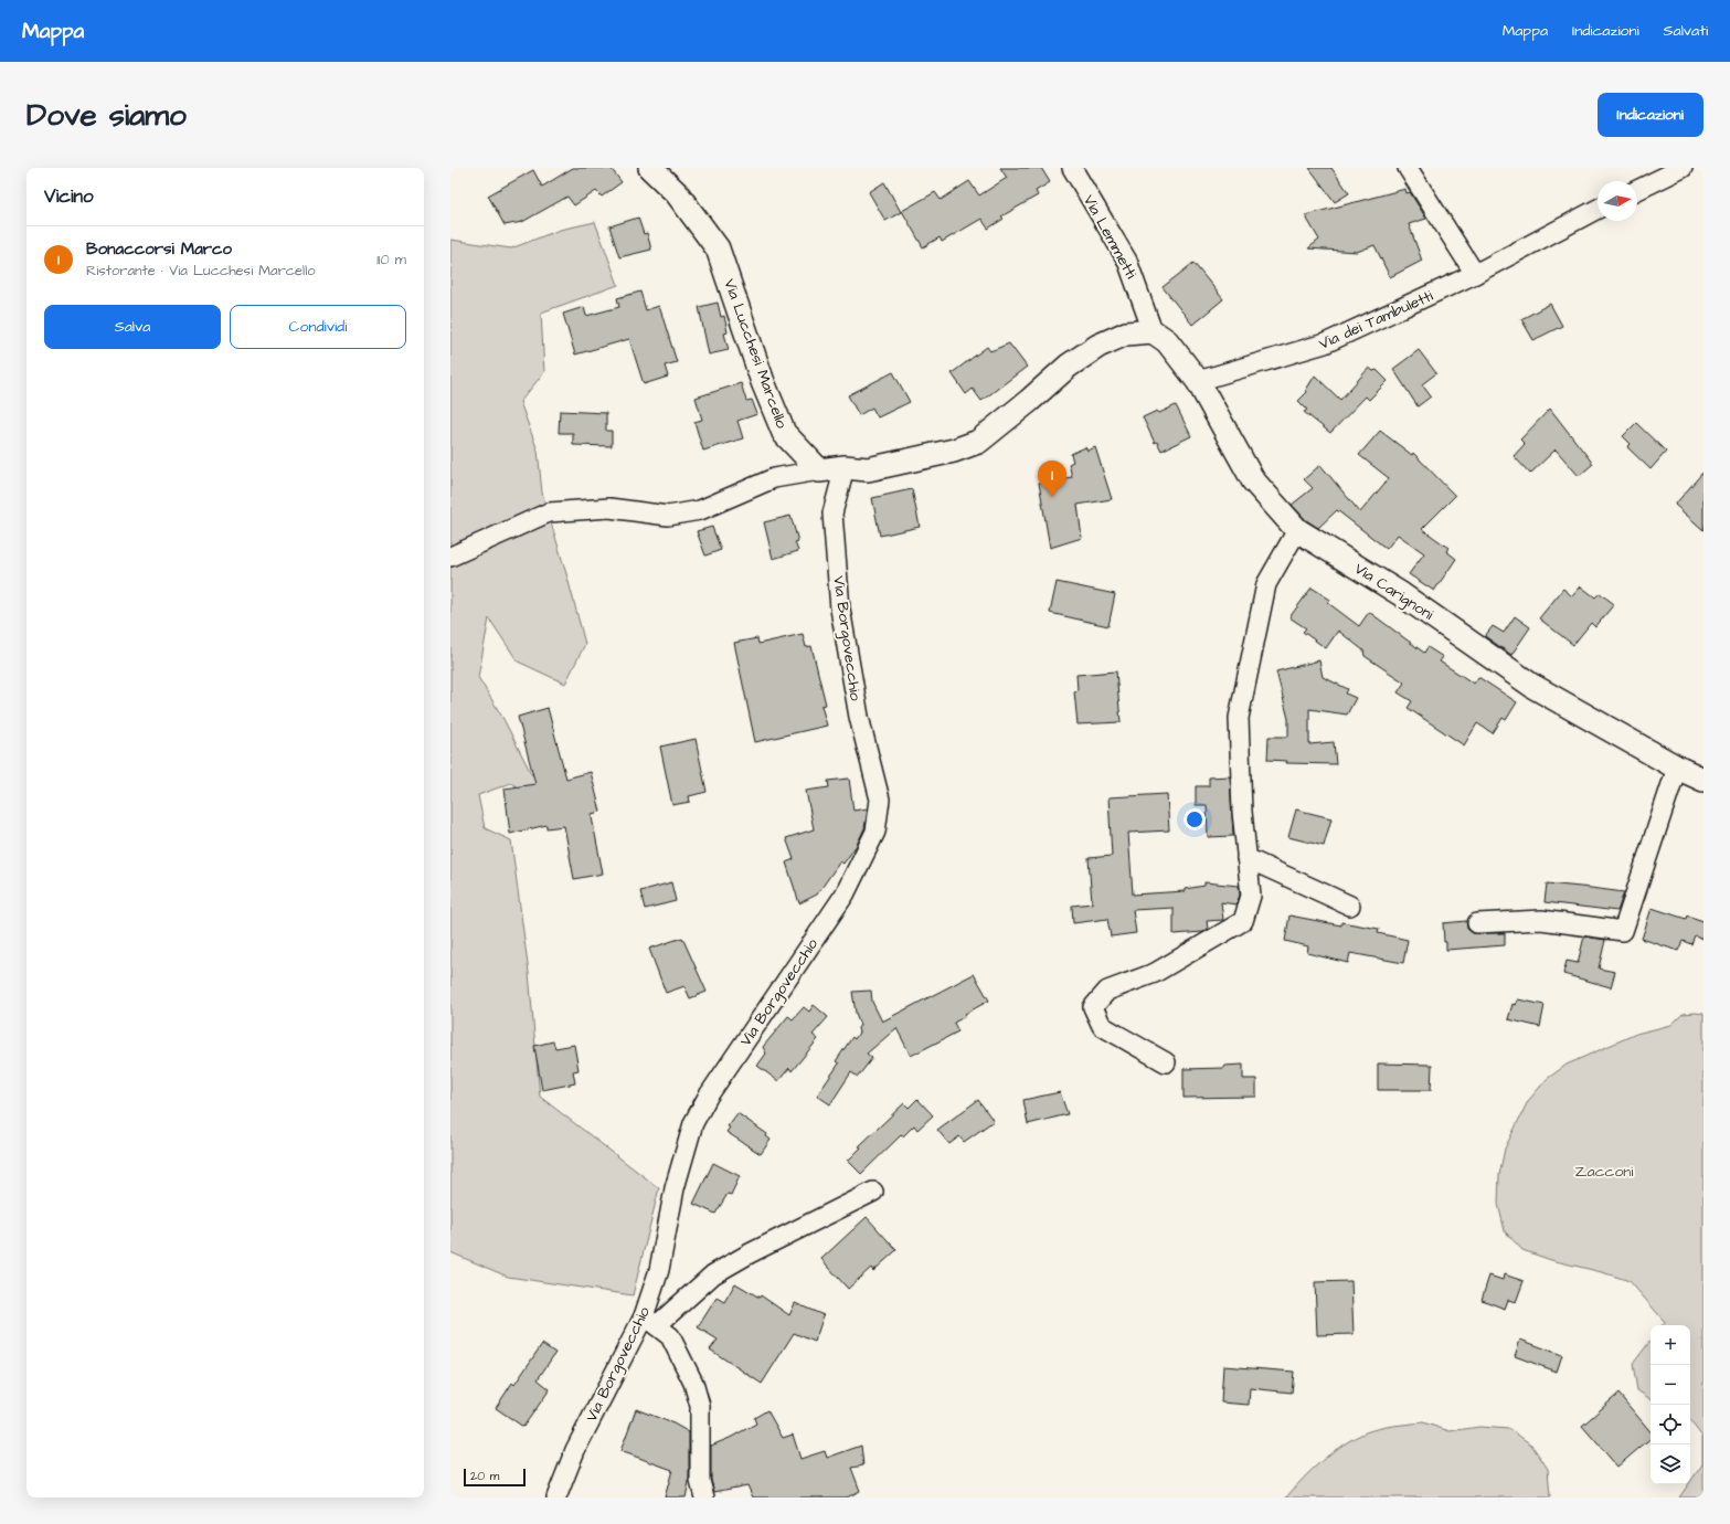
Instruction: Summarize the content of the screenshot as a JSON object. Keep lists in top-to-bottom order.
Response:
{
  "streets": {
    "street": [
      "Via Lemmetti",
      "Via dei Tambuletti",
      "Via Lucchesi Marcello",
      "Via Carignoni",
      "Via Borgovecchio"
    ]
  },
  "crossings": [
    ["Via Lemmetti", "Via Carignoni"],
    ["Via dei Tambuletti", "Via Carignoni"]
  ],
  "parks": ["Zacconi"],
  "scale_bar": "20 m",
  "north": "right",
  "page": {
    "header": "Mappa",
    "nav": ["Mappa", "Indicazioni", "Salvati"],
    "buttons": [
      "Indicazioni",
      ["Salva", "Condividi"]
    ],
    "title": "Dove siamo",
    "heading": "Vicino",
    "list": [
      {
        "mark": "1",
        "name": "Bonaccorsi Marco",
        "note": "Ristorante · Via Lucchesi Marcello",
        "value": "110 m"
      }
    ],
    "pins": "1",
    "map_buttons": ["+", "−"],
    "scale": "20 m"
  }
}
